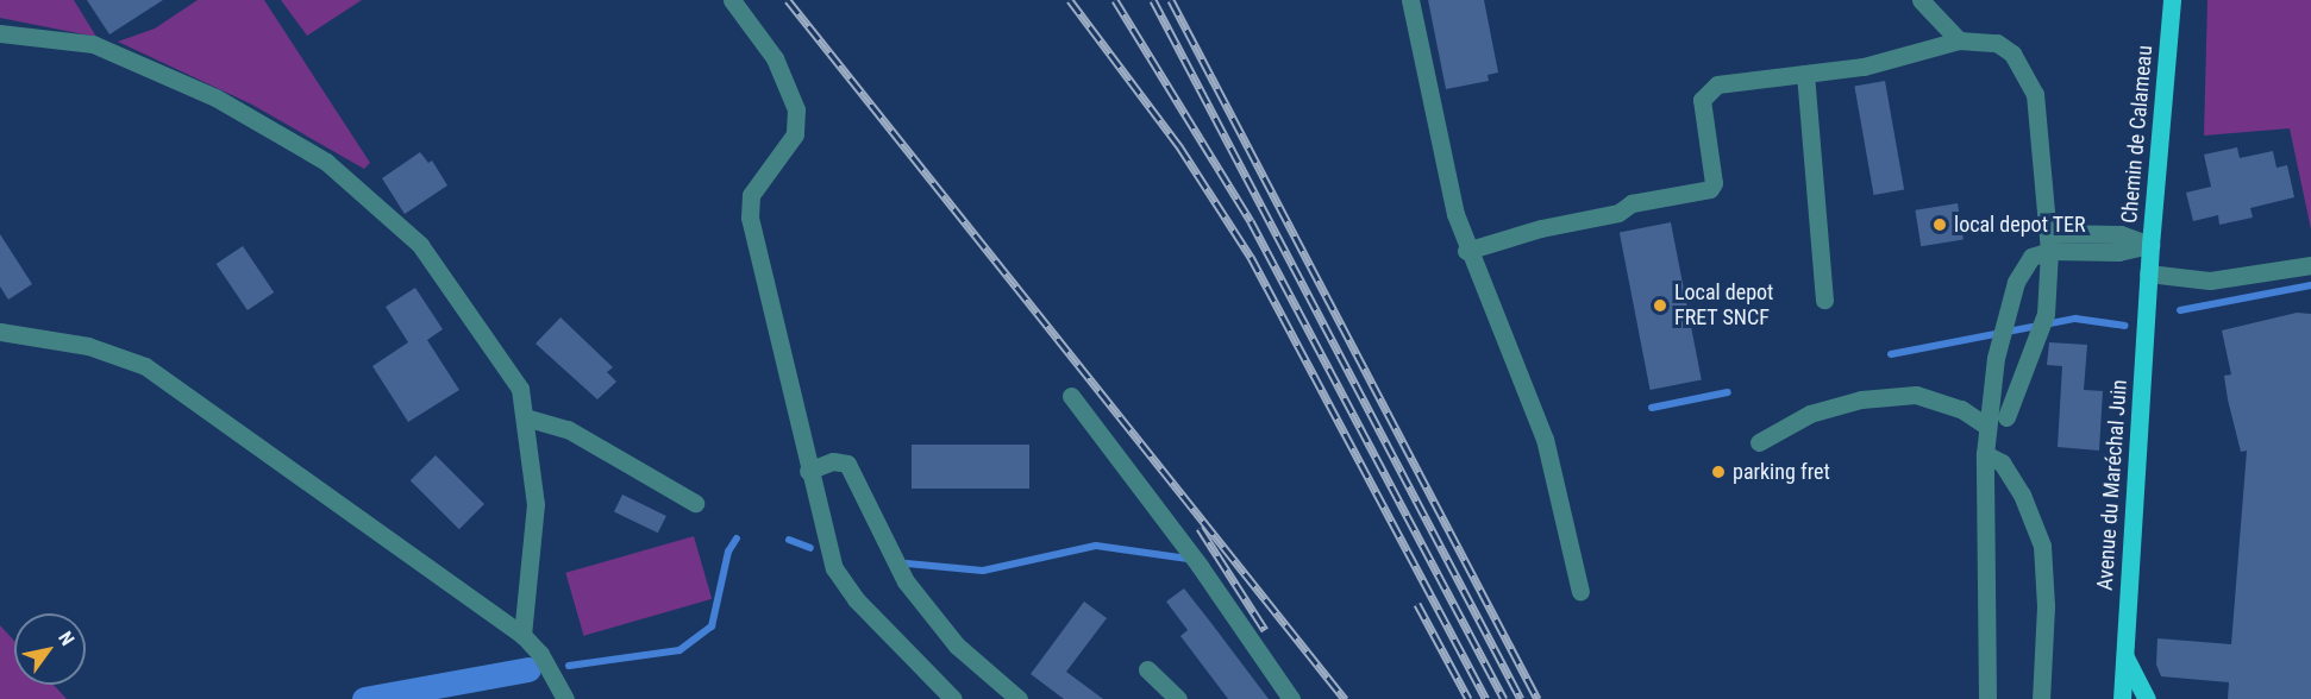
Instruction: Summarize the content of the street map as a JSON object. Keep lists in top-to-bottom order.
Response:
{
  "streets": {
    "main road": ["Chemin de Calameau", "Avenue du Maréchal Juin"]
  },
  "crossings": [
    ["Chemin de Calameau", "Avenue du Maréchal Juin"]
  ],
  "places": ["local depot TER", "Local depot FRET SNCF", "parking fret"],
  "north": "top right"
}
